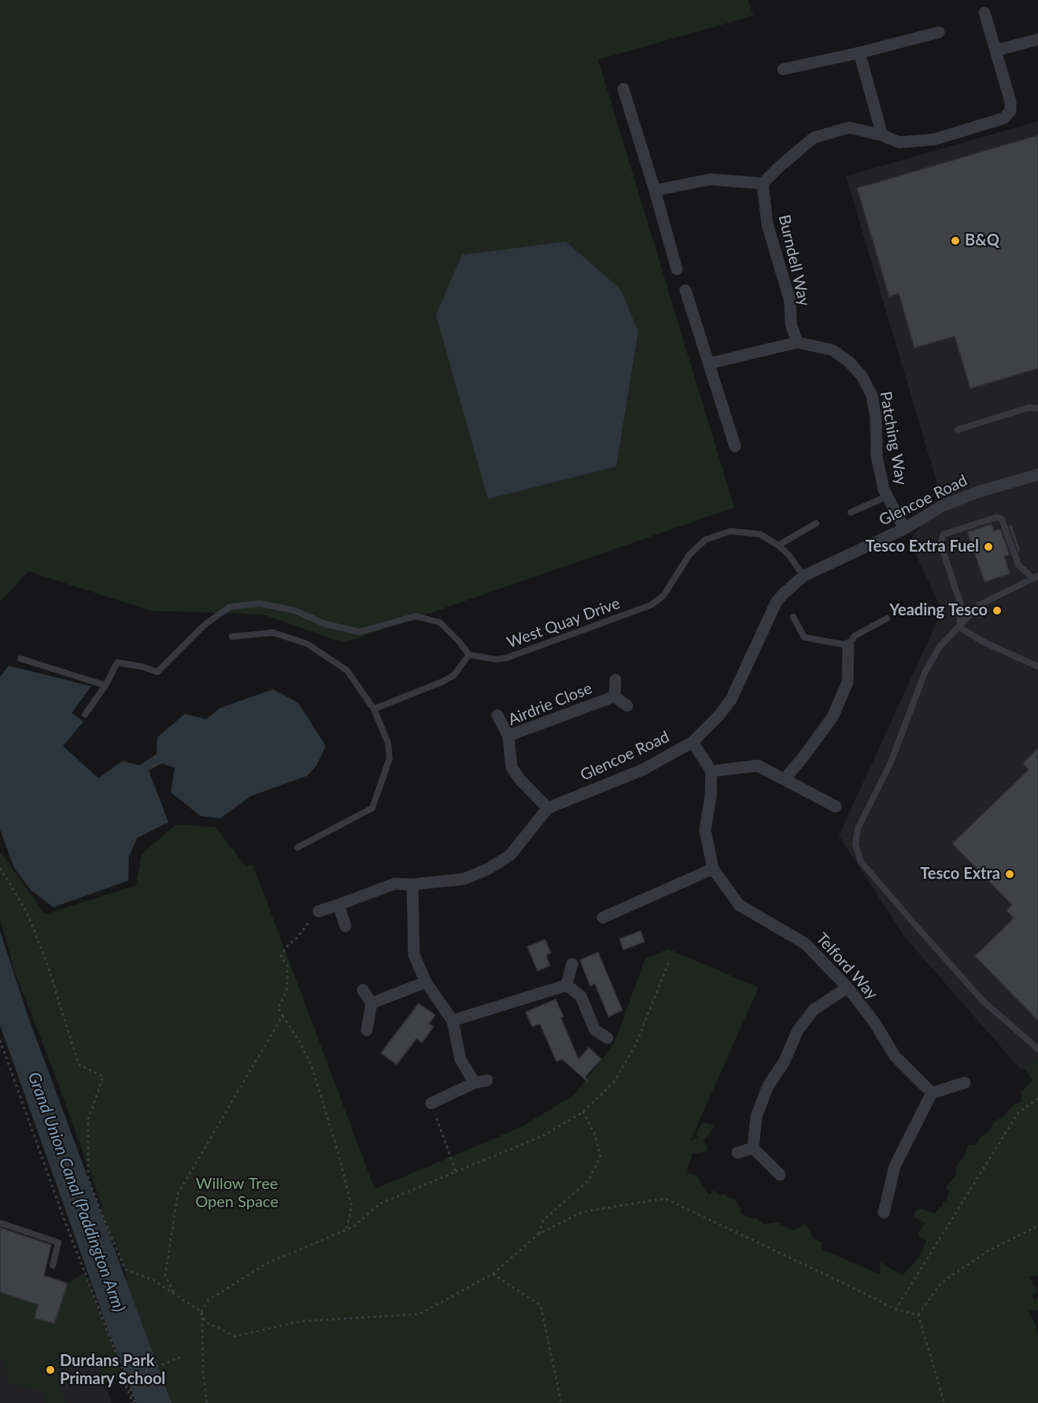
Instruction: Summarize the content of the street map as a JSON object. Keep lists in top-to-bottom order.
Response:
{
  "streets": {
    "street": [
      "Burndell Way",
      "Patching Way",
      "Glencoe Road",
      "Airdrie Close",
      "Telford Way"
    ],
    "lane": ["West Quay Drive"]
  },
  "crossings": [
    ["Burndell Way", "Patching Way"],
    ["Patching Way", "Glencoe Road"],
    ["Glencoe Road", "West Quay Drive"],
    ["Glencoe Road", "Airdrie Close"]
  ],
  "water": ["Grand Union Canal (Paddington Arm)"],
  "parks": ["Willow Tree Open Space"],
  "places": [
    "B&Q",
    "Tesco Extra Fuel",
    "Yeading Tesco",
    "Tesco Extra",
    "Durdans Park Primary School"
  ]
}
